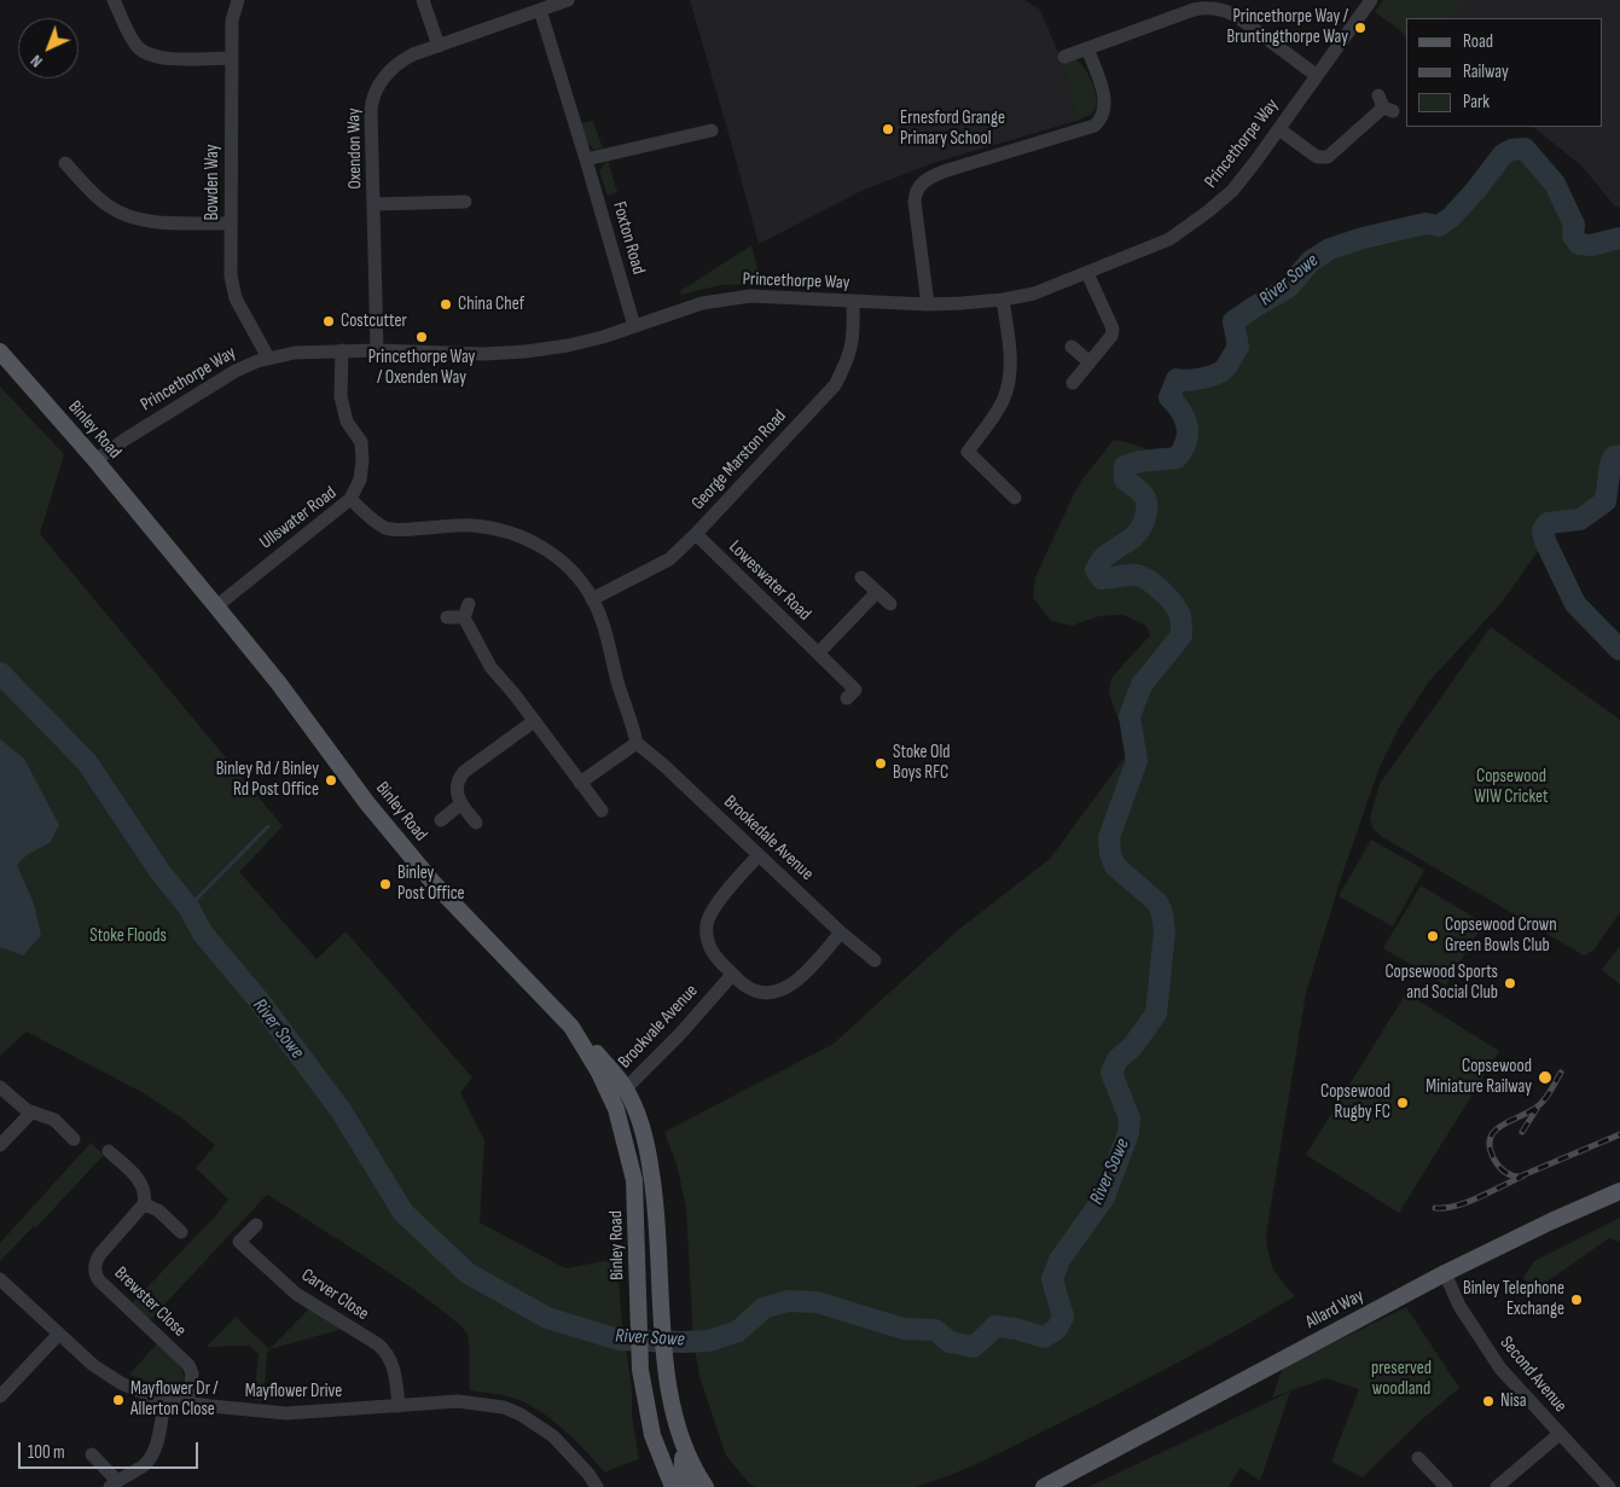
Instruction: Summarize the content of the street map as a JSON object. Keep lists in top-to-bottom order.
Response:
{
  "streets": {
    "main road": ["Binley Road", "Allard Way"],
    "street": [
      "Princethorpe Way",
      "Oxendon Way",
      "Bowden Way",
      "Foxton Road",
      "George Marston Road",
      "Ullswater Road",
      "Loweswater Road",
      "Brookedale Avenue",
      "Brookvale Avenue",
      "Carver Close",
      "Brewster Close",
      "Second Avenue",
      "Mayflower Drive"
    ]
  },
  "crossings": [
    ["Princethorpe Way", "Oxendon Way"],
    ["Princethorpe Way", "Bowden Way"],
    ["Princethorpe Way", "Foxton Road"],
    ["Princethorpe Way", "Binley Road"],
    ["Princethorpe Way", "George Marston Road"],
    ["Oxendon Way", "Foxton Road"],
    ["Binley Road", "Ullswater Road"],
    ["Binley Road", "Brookvale Avenue"],
    ["George Marston Road", "Ullswater Road"],
    ["George Marston Road", "Loweswater Road"],
    ["Ullswater Road", "Brookedale Avenue"],
    ["Brookedale Avenue", "Brookvale Avenue"],
    ["Carver Close", "Mayflower Drive"],
    ["Brewster Close", "Mayflower Drive"],
    ["Allard Way", "Second Avenue"]
  ],
  "water": ["River Sowe"],
  "parks": ["Copsewood WIW Cricket", "Stoke Floods", "preserved woodland"],
  "places": [
    "Princethorpe Way / Bruntingthorpe Way",
    "Ernesford Grange Primary School",
    "China Chef",
    "Costcutter",
    "Princethorpe Way / Oxenden Way",
    "Stoke Old Boys RFC",
    "Binley Rd / Binley Rd Post Office",
    "Binley Post Office",
    "Copsewood Crown Green Bowls Club",
    "Copsewood Sports and Social Club",
    "Copsewood Miniature Railway",
    "Copsewood Rugby FC",
    "Binley Telephone Exchange",
    "Mayflower Dr / Allerton Close",
    "Nisa"
  ],
  "legend": ["Road", "Railway", "Park"],
  "scale_bar": "100 m",
  "north": "bottom left"
}
